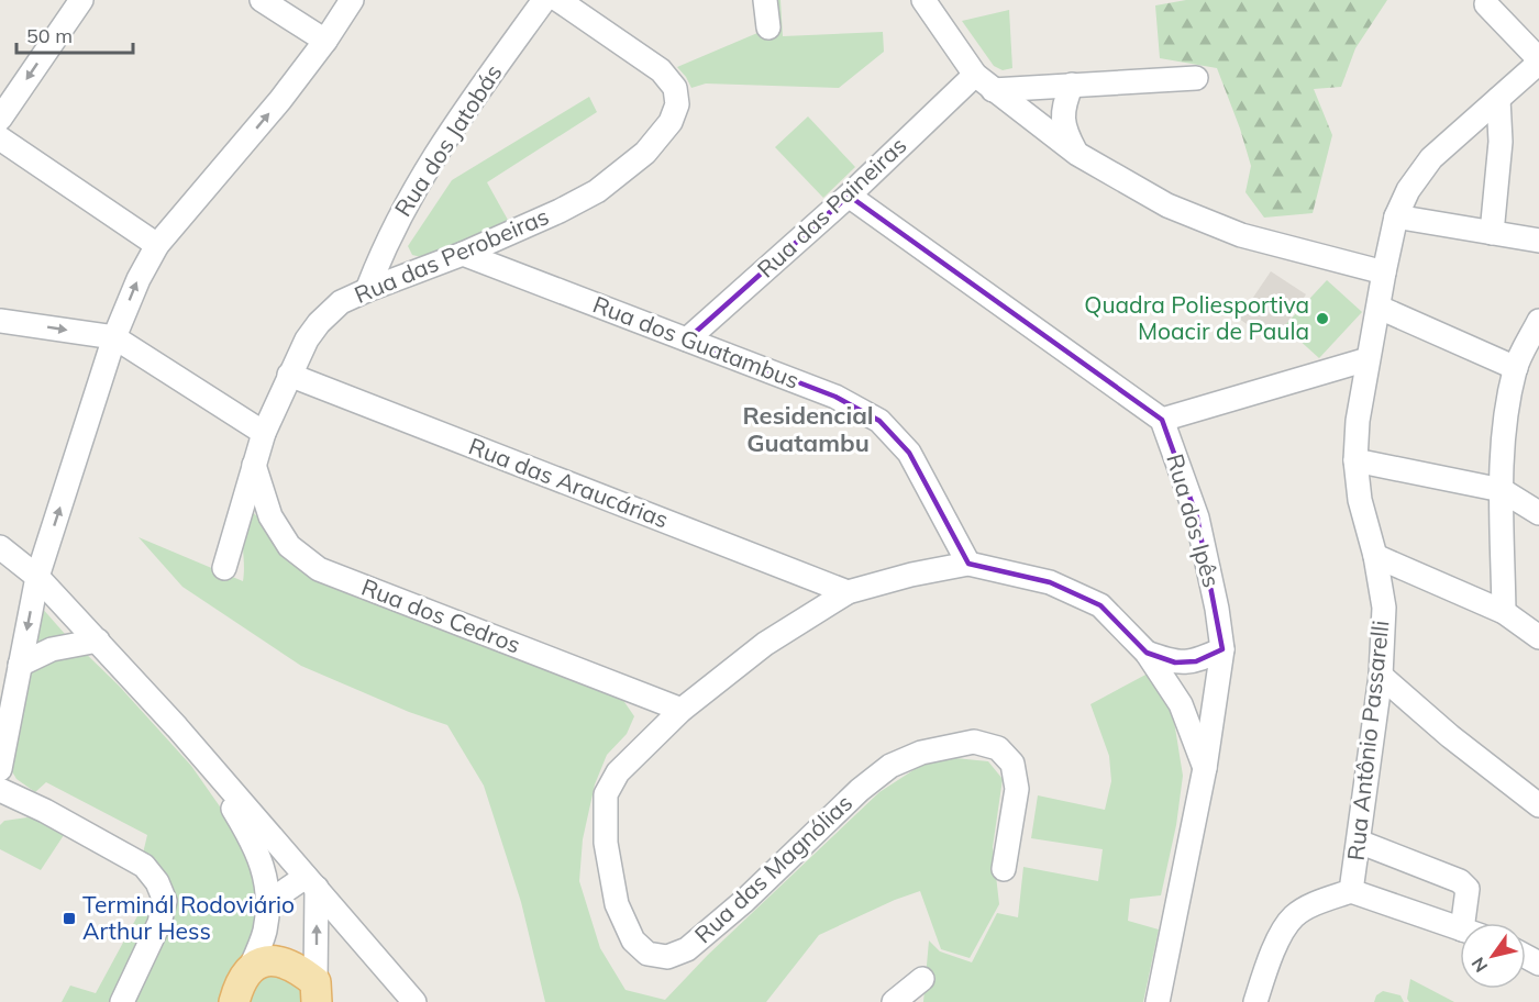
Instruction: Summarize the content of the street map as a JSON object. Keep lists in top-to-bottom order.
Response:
{
  "streets": {
    "street": [
      "Rua dos Jatobás",
      "Rua das Paineiras",
      "Rua das Perobeiras",
      "Rua dos Guatambus",
      "Rua das Araucárias",
      "Rua dos Ipês",
      "Rua dos Cedros",
      "Rua Antônio Passarelli",
      "Rua das Magnólias"
    ]
  },
  "crossings": [
    ["Rua dos Jatobás", "Rua das Perobeiras"],
    ["Rua das Paineiras", "Rua dos Guatambus"],
    ["Rua das Perobeiras", "Rua dos Guatambus"],
    ["Rua das Perobeiras", "Rua das Araucárias"],
    ["Rua das Perobeiras", "Rua dos Cedros"],
    ["Rua dos Guatambus", "Rua das Magnólias"],
    ["Rua das Araucárias", "Rua das Magnólias"],
    ["Rua dos Ipês", "Rua das Magnólias"],
    ["Rua dos Cedros", "Rua das Magnólias"]
  ],
  "districts": ["Residencial Guatambu"],
  "places": {
    "other": ["Quadra Poliesportiva Moacir de Paula"],
    "transit": ["Terminál Rodoviário Arthur Hess"]
  },
  "scale_bar": "50 m",
  "north": "bottom left"
}
